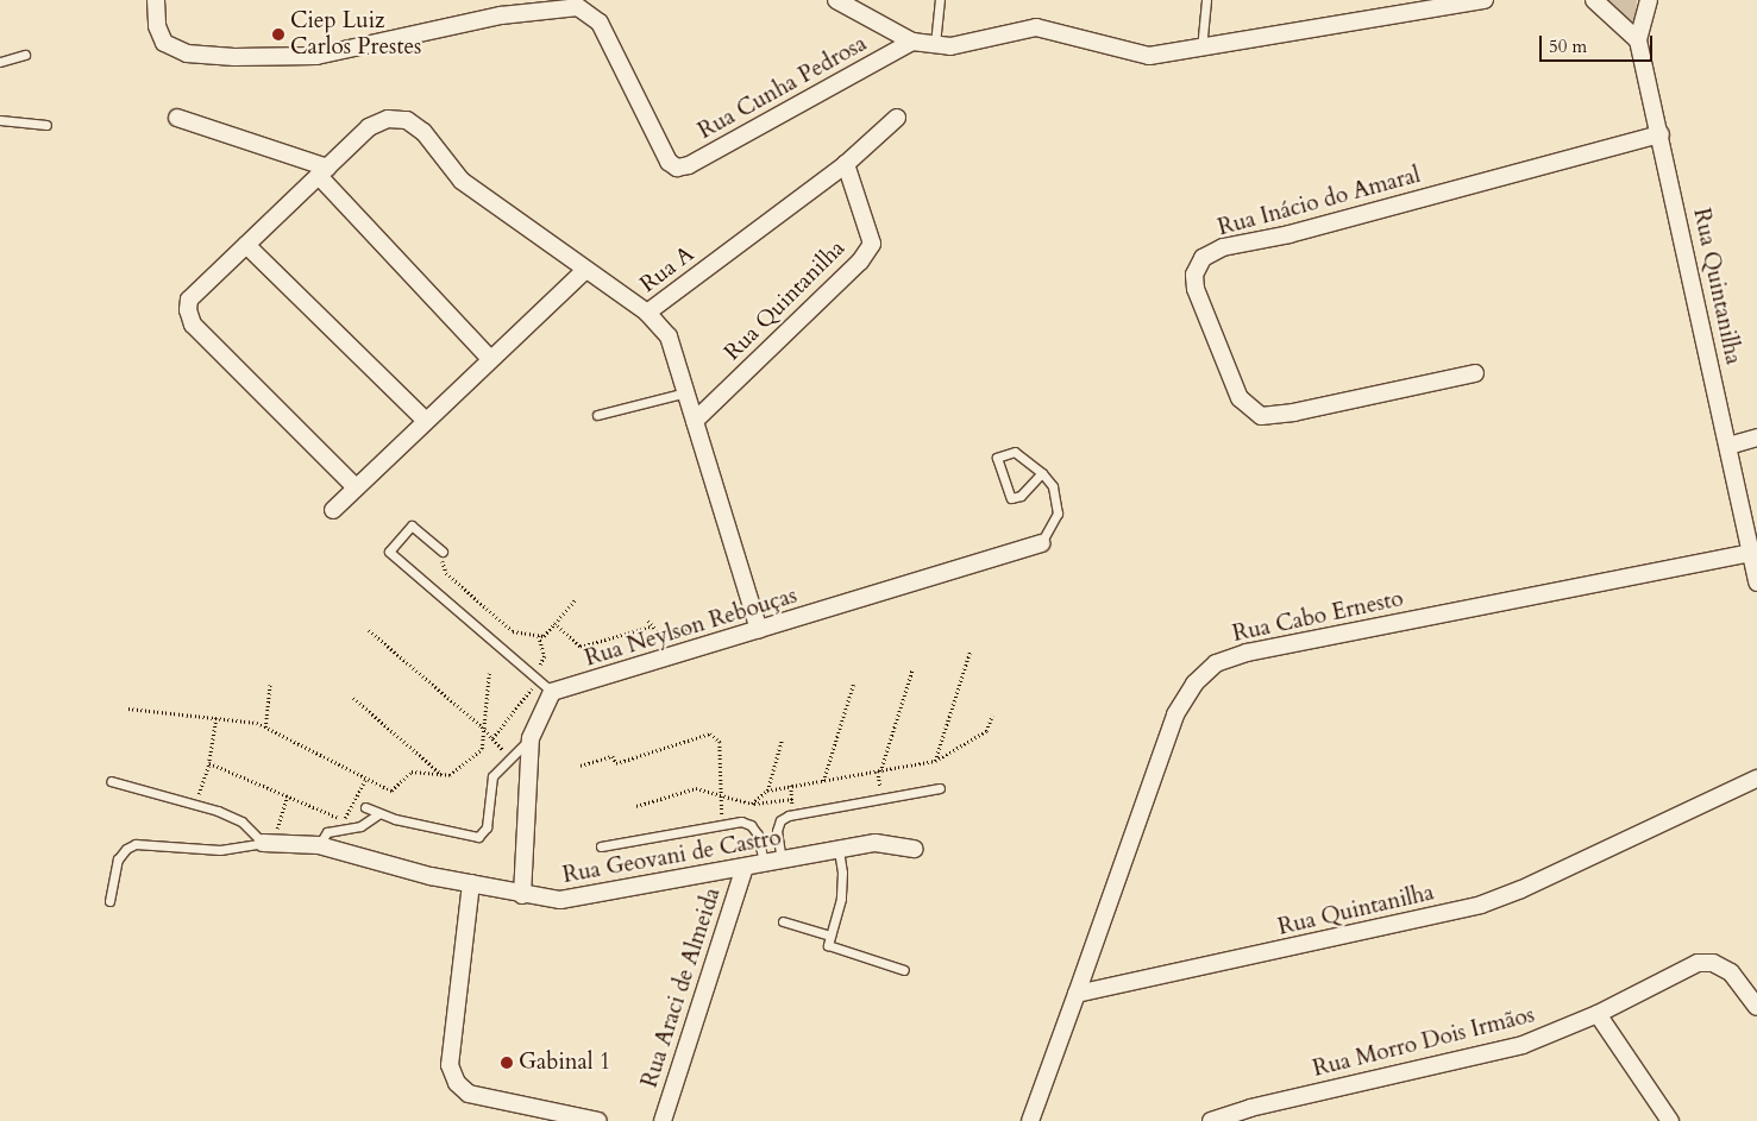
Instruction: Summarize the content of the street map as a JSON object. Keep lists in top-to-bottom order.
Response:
{
  "streets": {
    "street": [
      "Rua Cunha Pedrosa",
      "Rua Inácio do Amaral",
      "Rua A",
      "Rua Quintanilha",
      "Rua Cabo Ernesto",
      "Rua Neylson Rebouças",
      "Rua Geovani de Castro",
      "Rua Araci de Almeida",
      "Rua Morro Dois Irmãos"
    ]
  },
  "crossings": [
    ["Rua Inácio do Amaral", "Rua Quintanilha"],
    ["Rua A", "Rua Quintanilha"],
    ["Rua A", "Rua Neylson Rebouças"],
    ["Rua Quintanilha", "Rua Cabo Ernesto"],
    ["Rua Geovani de Castro", "Rua Araci de Almeida"]
  ],
  "places": ["Ciep Luiz Carlos Prestes", "Gabinal 1"],
  "scale_bar": "50 m"
}
